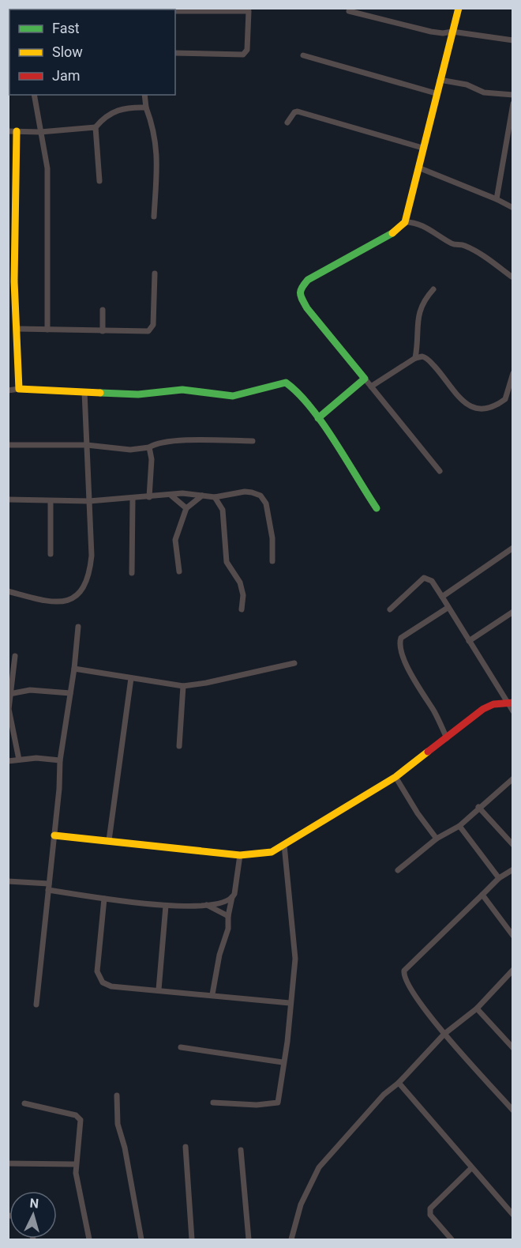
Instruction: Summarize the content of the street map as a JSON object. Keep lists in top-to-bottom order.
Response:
{
  "legend": ["Fast", "Slow", "Jam"],
  "north": "top"
}
